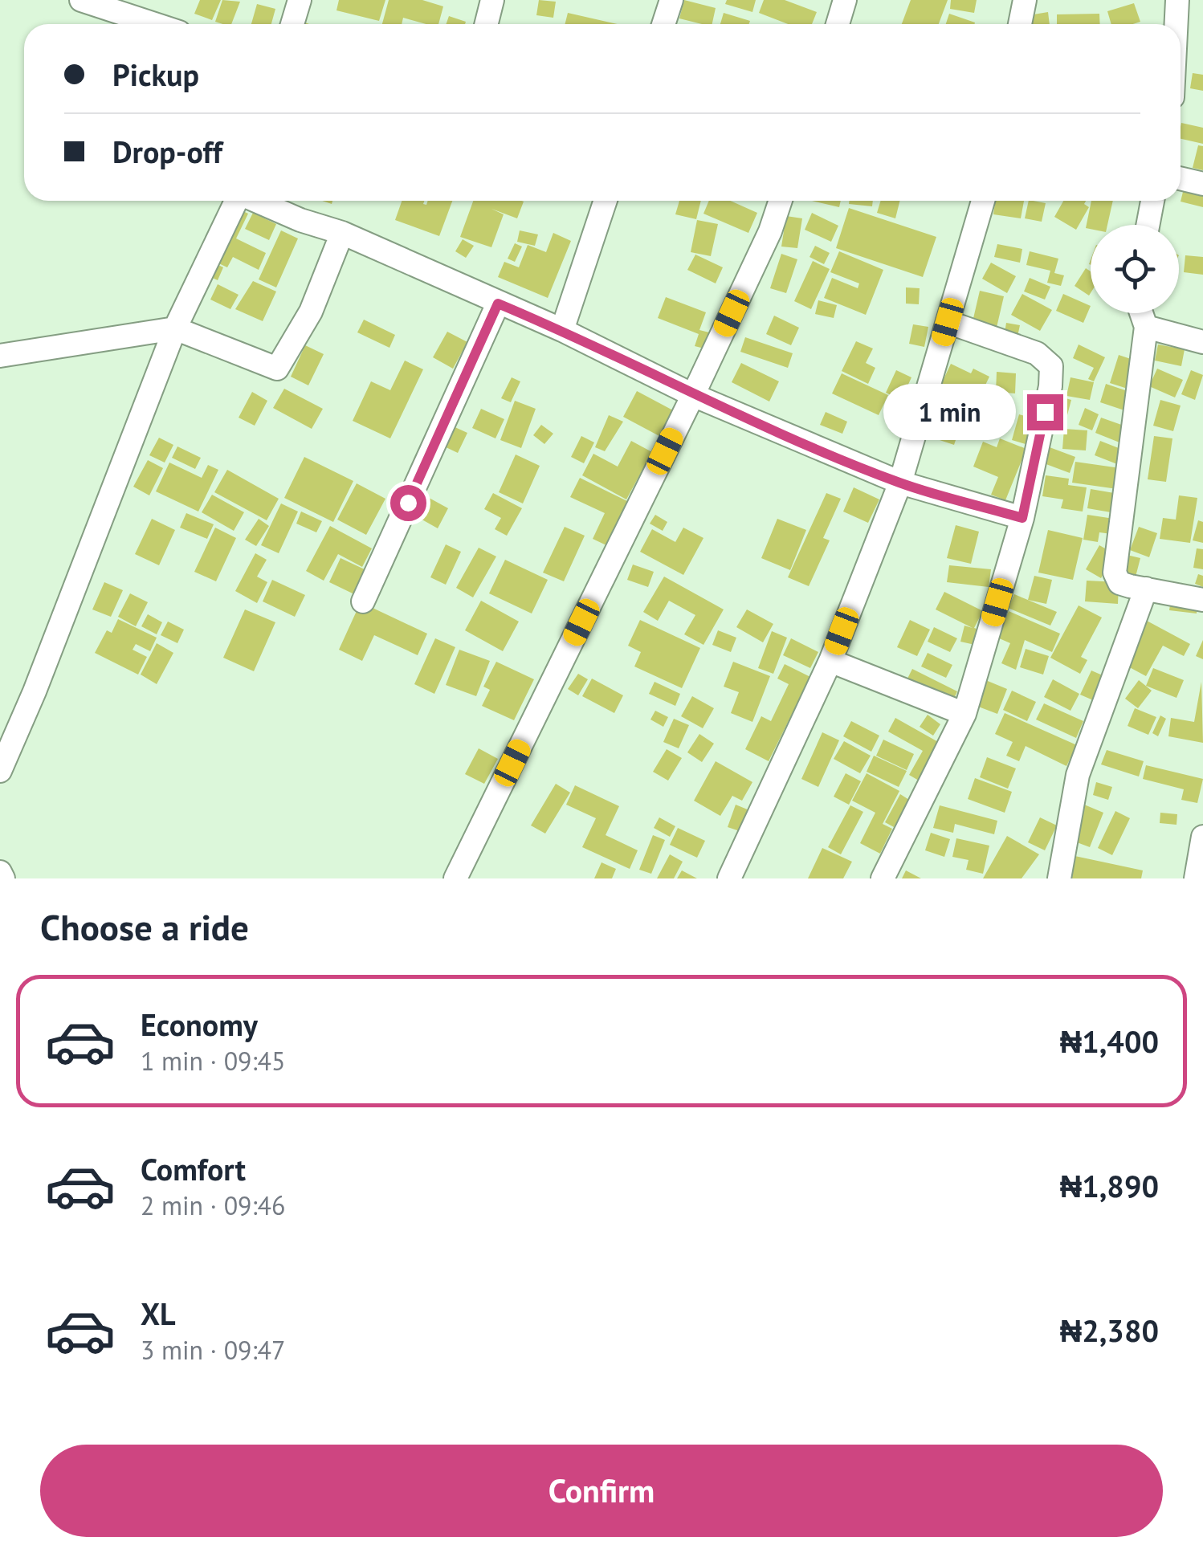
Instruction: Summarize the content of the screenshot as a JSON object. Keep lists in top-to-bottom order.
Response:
{
  "page": {
    "banner": ["Pickup", "Drop-off"],
    "bubble": "1 min",
    "heading": "Choose a ride",
    "list": [
      {
        "name": "Economy",
        "note": "1 min · 09:45",
        "value": "₦1,400"
      },
      {
        "name": "Comfort",
        "note": "2 min · 09:46",
        "value": "₦1,890"
      },
      {
        "name": "XL",
        "note": "3 min · 09:47",
        "value": "₦2,380"
      }
    ],
    "buttons": "Confirm"
  }
}
